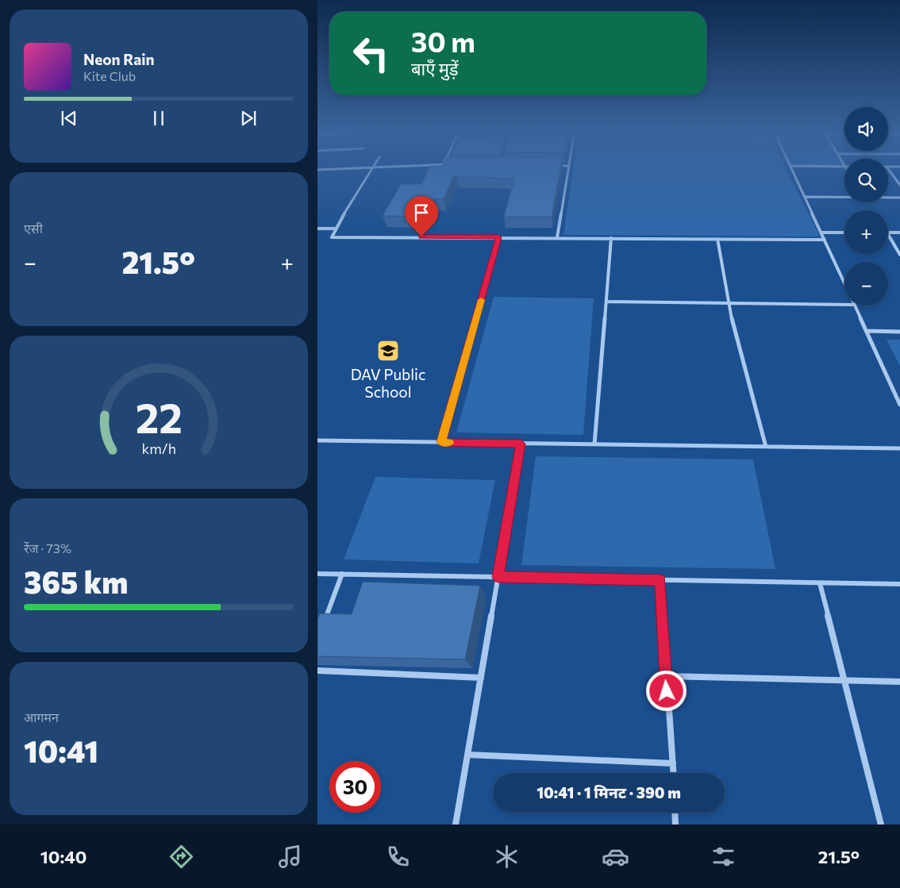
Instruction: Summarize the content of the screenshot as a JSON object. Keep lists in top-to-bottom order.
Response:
{
  "places": {
    "school or university": ["DAV Public School"]
  },
  "page": {
    "turn": ["30 m", "बाएँ मुड़ें"],
    "song": ["Neon Rain", "Kite Club"],
    "map_buttons": ["+", "−"],
    "tile": [
      "एसी",
      ["रेंज · 73%", "365 km"],
      ["आगमन", "10:41"]
    ],
    "heat": ["−", "21.5°", "+"],
    "limit": "30",
    "trip": "10:41 · 1 मिनट · 390 m",
    "tabs": ["10:40", "21.5°"],
    "gauge": ["22", "km/h"]
  }
}
